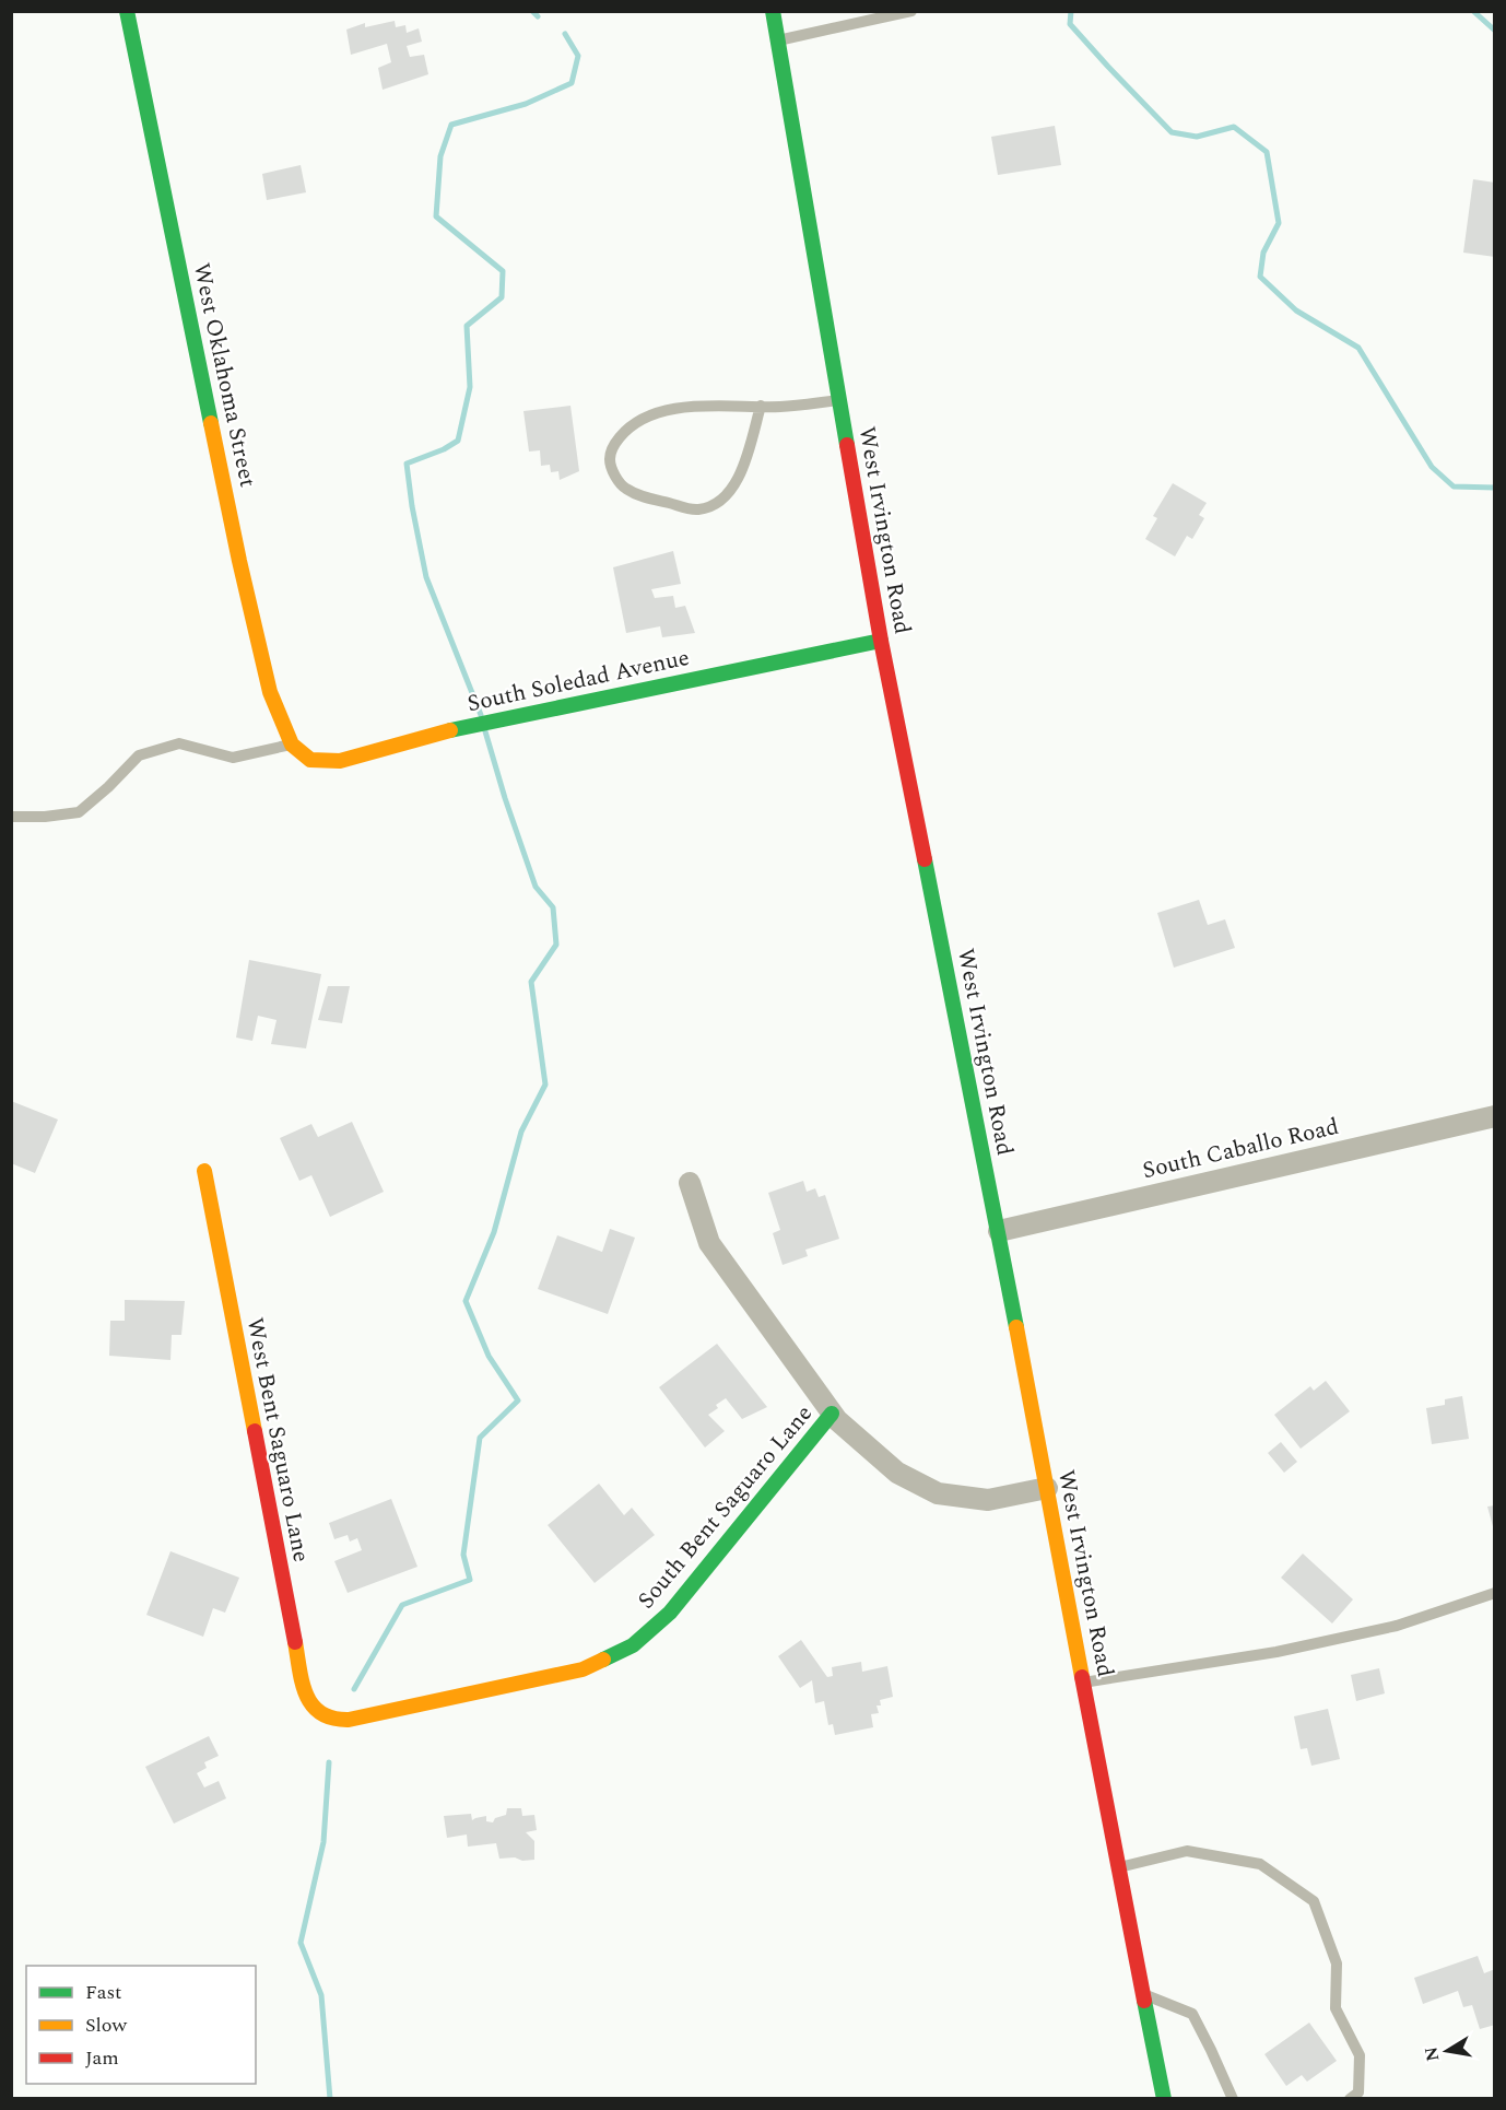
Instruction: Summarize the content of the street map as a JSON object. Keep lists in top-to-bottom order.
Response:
{
  "streets": {
    "street": [
      "West Oklahoma Street",
      "West Irvington Road",
      "South Soledad Avenue",
      "South Caballo Road",
      "West Bent Saguaro Lane",
      "South Bent Saguaro Lane"
    ]
  },
  "crossings": [
    ["West Oklahoma Street", "South Soledad Avenue"],
    ["West Irvington Road", "South Soledad Avenue"],
    ["West Irvington Road", "South Caballo Road"],
    ["West Bent Saguaro Lane", "South Bent Saguaro Lane"]
  ],
  "legend": ["Fast", "Slow", "Jam"],
  "north": "left"
}
